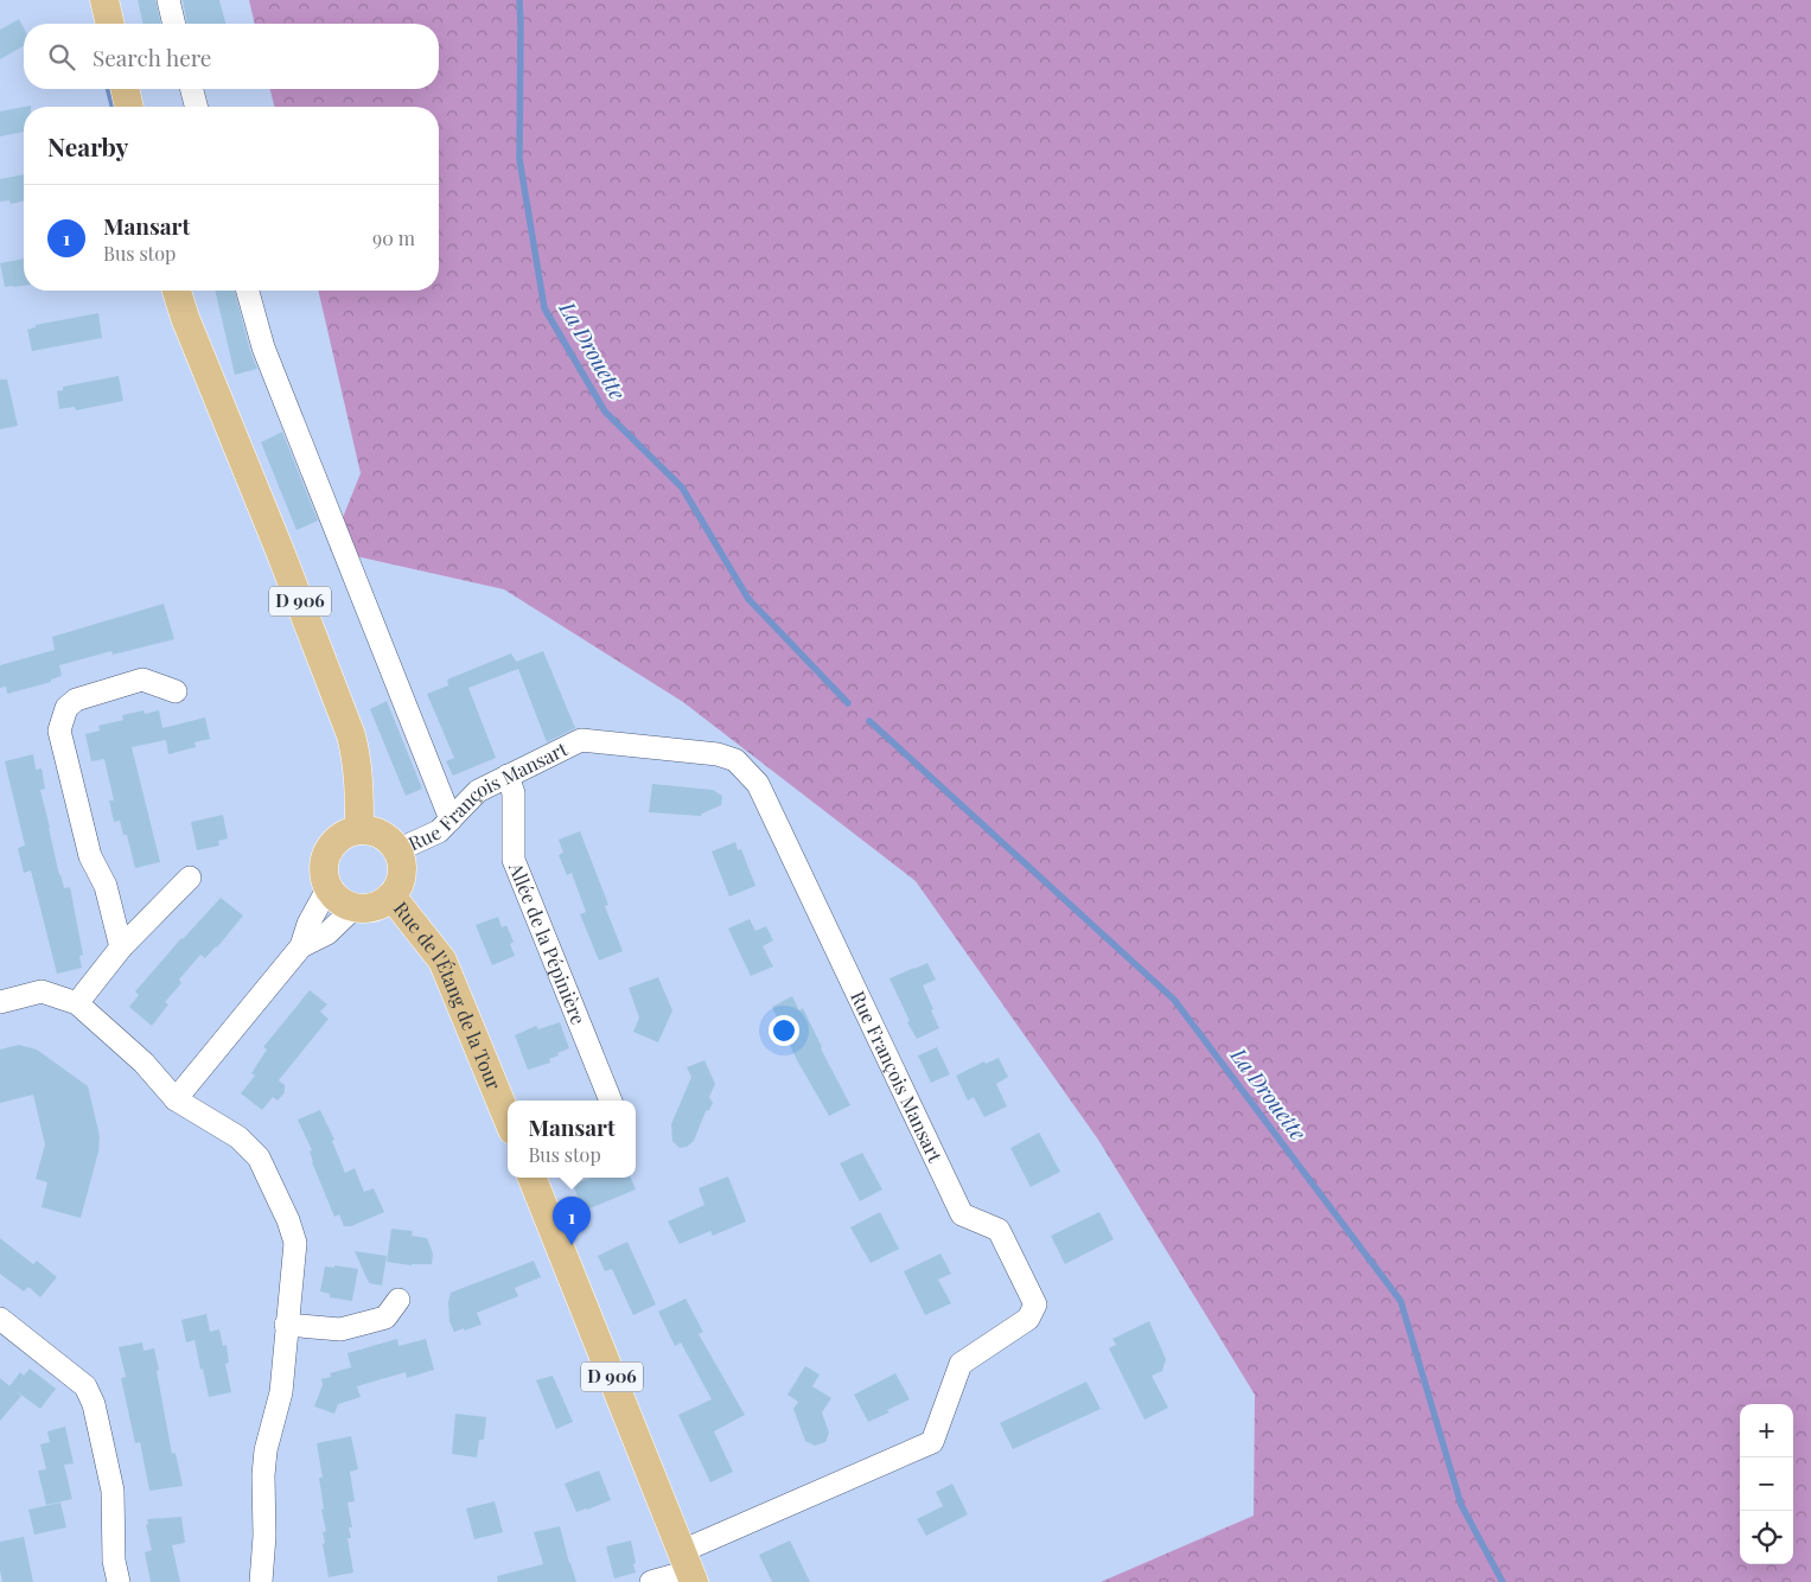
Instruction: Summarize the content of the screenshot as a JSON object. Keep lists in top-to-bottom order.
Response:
{
  "streets": {
    "main road": ["D 906", "Rue de l'Étang de la Tour"],
    "street": ["Rue François Mansart", "Allée de la Pépinière"]
  },
  "crossings": [
    ["D 906", "Rue François Mansart"],
    ["D 906", "Rue de l'Étang de la Tour"],
    ["Rue François Mansart", "Allée de la Pépinière"],
    ["Rue François Mansart", "Rue de l'Étang de la Tour"]
  ],
  "water": ["La Drouette"],
  "page": {
    "search": "Search here",
    "heading": "Nearby",
    "list": [
      {
        "mark": "1",
        "name": "Mansart",
        "note": "Bus stop",
        "value": "90 m"
      }
    ],
    "popup": ["Mansart", "Bus stop"],
    "pins": "1",
    "map_buttons": ["+", "−"]
  }
}
